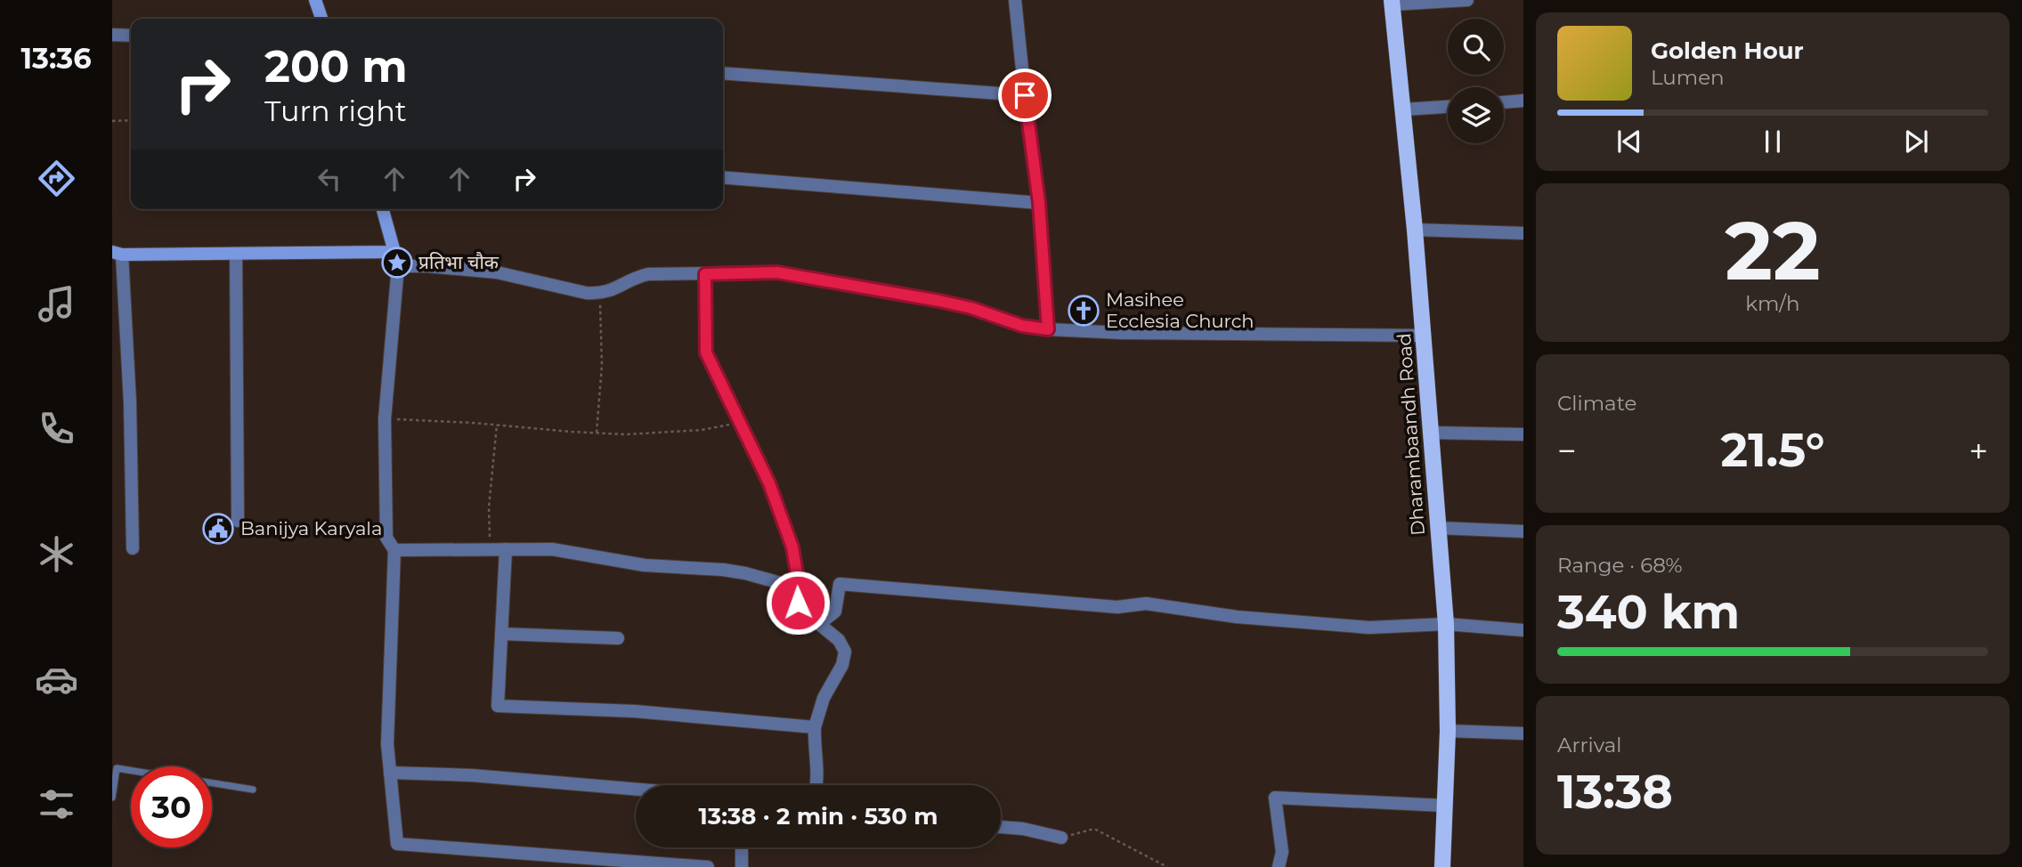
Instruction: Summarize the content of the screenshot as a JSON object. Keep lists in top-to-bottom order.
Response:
{
  "streets": {
    "main road": ["Dharambaandh Road"]
  },
  "places": {
    "place": ["प्रतिभा चौक"],
    "church": ["Masihee Ecclesia Church"],
    "public building": ["Banijya Karyala"]
  },
  "page": {
    "tabs": "13:36",
    "turn": ["200 m", "Turn right"],
    "song": ["Golden Hour", "Lumen"],
    "tile": [
      ["22", "km/h"],
      "Climate",
      ["Range · 68%", "340 km"],
      ["Arrival", "13:38"]
    ],
    "heat": ["−", "21.5°", "+"],
    "limit": "30",
    "trip": "13:38 · 2 min · 530 m"
  }
}
